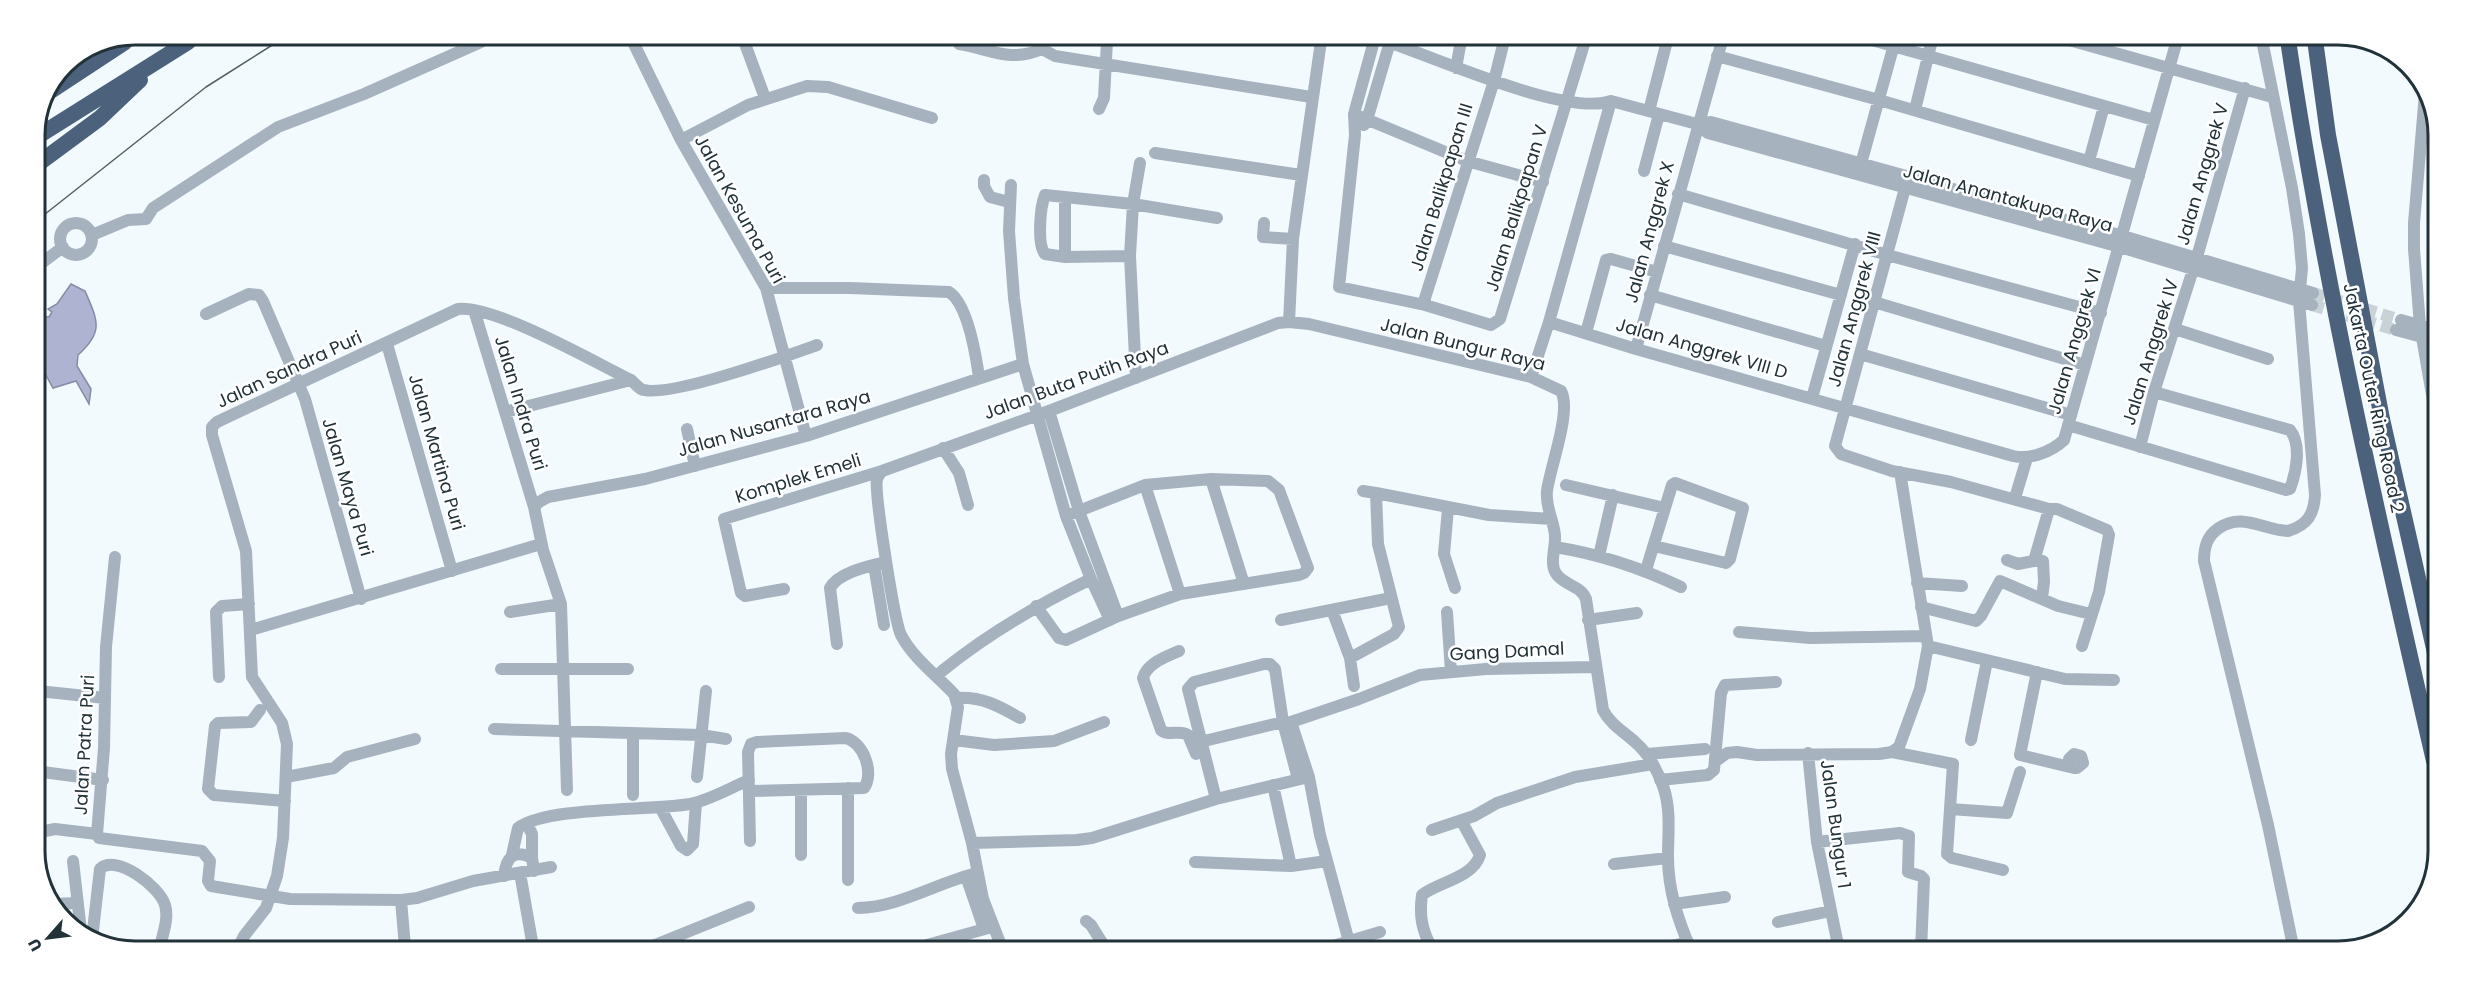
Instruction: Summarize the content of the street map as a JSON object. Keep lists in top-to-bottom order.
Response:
{
  "streets": {
    "highway": ["Jakarta Outer Ring Road 2"],
    "street": [
      "Jalan Anggrek V",
      "Jalan Balikpapan III",
      "Jalan Anantakupa Raya",
      "Jalan Balikpapan V",
      "Jalan Kesuma Puri",
      "Jalan Anggrek X",
      "Jalan Anggrek VIII",
      "Jalan Anggrek VI",
      "Jalan Bungur Raya",
      "Jalan Anggrek VIII D",
      "Jalan Anggrek IV",
      "Jalan Sandra Puri",
      "Jalan Buta Putih Raya",
      "Jalan Indra Puri",
      "Jalan Nusantara Raya",
      "Jalan Martina Puri",
      "Komplek Emeli",
      "Jalan Maya Puri",
      "Gang Damal",
      "Jalan Patra Puri",
      "Jalan Bungur 1"
    ]
  },
  "crossings": [
    ["Jalan Anggrek V", "Jalan Anantakupa Raya"],
    ["Jalan Anggrek V", "Jalan Anggrek IV"],
    ["Jalan Balikpapan III", "Jalan Anantakupa Raya"],
    ["Jalan Balikpapan III", "Jalan Balikpapan V"],
    ["Jalan Anantakupa Raya", "Jalan Balikpapan V"],
    ["Jalan Anantakupa Raya", "Jalan Anggrek X"],
    ["Jalan Anantakupa Raya", "Jalan Anggrek VIII"],
    ["Jalan Anantakupa Raya", "Jalan Anggrek VI"],
    ["Jalan Anantakupa Raya", "Jalan Anggrek IV"],
    ["Jalan Kesuma Puri", "Jalan Nusantara Raya"],
    ["Jalan Anggrek X", "Jalan Anggrek VIII D"],
    ["Jalan Anggrek VIII", "Jalan Anggrek VIII D"],
    ["Jalan Anggrek VI", "Jalan Anggrek VIII D"],
    ["Jalan Bungur Raya", "Jalan Buta Putih Raya"],
    ["Jalan Bungur Raya", "Gang Damal"],
    ["Jalan Sandra Puri", "Jalan Indra Puri"],
    ["Jalan Sandra Puri", "Jalan Martina Puri"],
    ["Jalan Sandra Puri", "Jalan Maya Puri"],
    ["Jalan Sandra Puri", "Jalan Patra Puri"],
    ["Jalan Buta Putih Raya", "Komplek Emeli"],
    ["Jalan Indra Puri", "Jalan Nusantara Raya"]
  ],
  "north": "bottom left"
}
